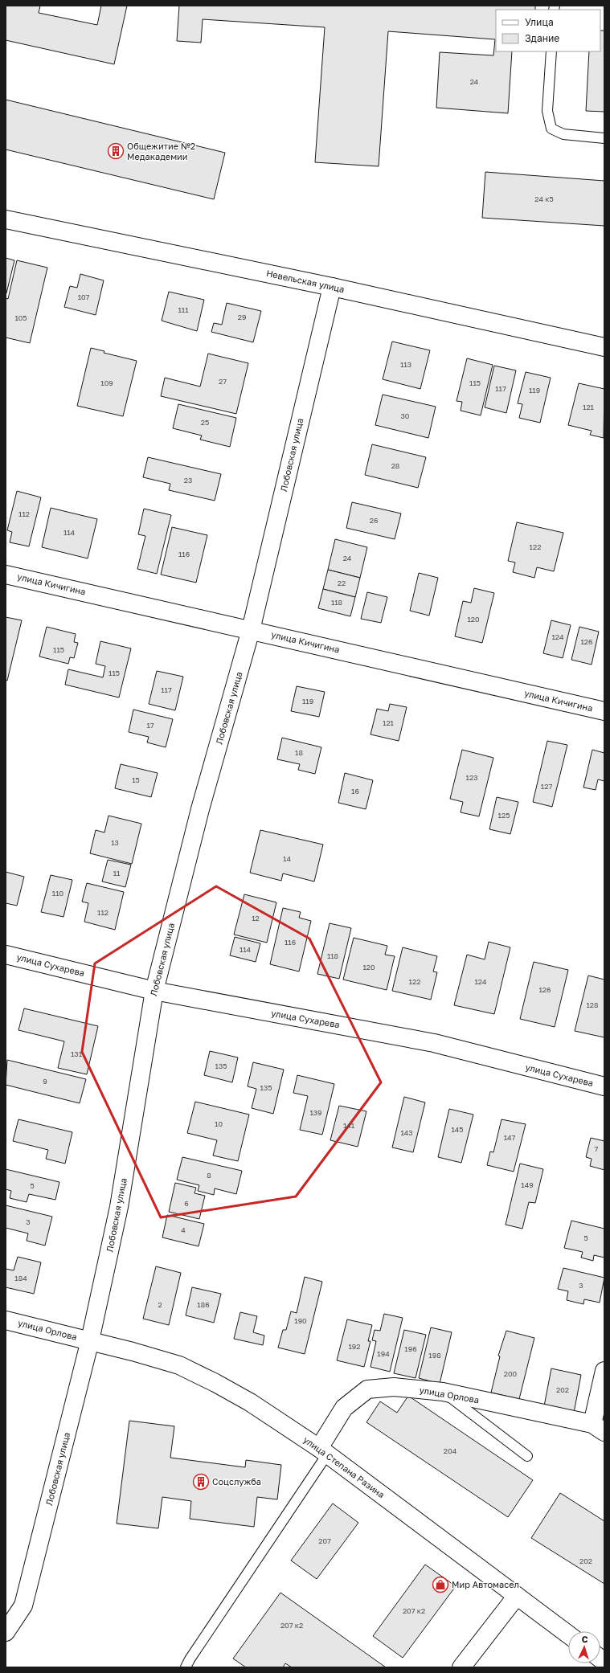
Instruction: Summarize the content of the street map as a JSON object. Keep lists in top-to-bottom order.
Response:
{
  "streets": {
    "street": [
      "Невельская улица",
      "Лобовская улица",
      "улица Кичигина",
      "улица Сухарева",
      "улица Орлова",
      "улица Степана Разина"
    ]
  },
  "crossings": [
    ["Невельская улица", "Лобовская улица"],
    ["Лобовская улица", "улица Кичигина"],
    ["Лобовская улица", "улица Сухарева"],
    ["Лобовская улица", "улица Орлова"],
    ["Лобовская улица", "улица Степана Разина"],
    ["улица Орлова", "улица Степана Разина"]
  ],
  "places": {
    "building": ["Общежитие №2 Медакадемии", "Соцслужба"],
    "shop": ["Мир Автомасел"]
  },
  "house_numbers": [
    "24",
    "24 к5",
    "107",
    "111",
    "29",
    "105",
    "113",
    "27",
    "109",
    "115",
    "117",
    "119",
    "121",
    "30",
    "25",
    "28",
    "23",
    "112",
    "26",
    "114",
    "122",
    "116",
    "24",
    "22",
    "118",
    "120",
    "124",
    "126",
    "115",
    "115",
    "117",
    "119",
    "121",
    "17",
    "18",
    "123",
    "15",
    "127",
    "16",
    "125",
    "13",
    "14",
    "11",
    "110",
    "112",
    "12",
    "116",
    "114",
    "118",
    "120",
    "122",
    "124",
    "126",
    "128",
    "131",
    "135",
    "9",
    "135",
    "139",
    "10",
    "141",
    "145",
    "143",
    "147",
    "7",
    "8",
    "149",
    "5",
    "6",
    "3",
    "4",
    "5",
    "184",
    "3",
    "2",
    "186",
    "190",
    "192",
    "196",
    "194",
    "198",
    "200",
    "202",
    "204",
    "207",
    "202",
    "207 к2",
    "207 к2"
  ],
  "legend": ["Улица", "Здание"],
  "north": "top"
}
